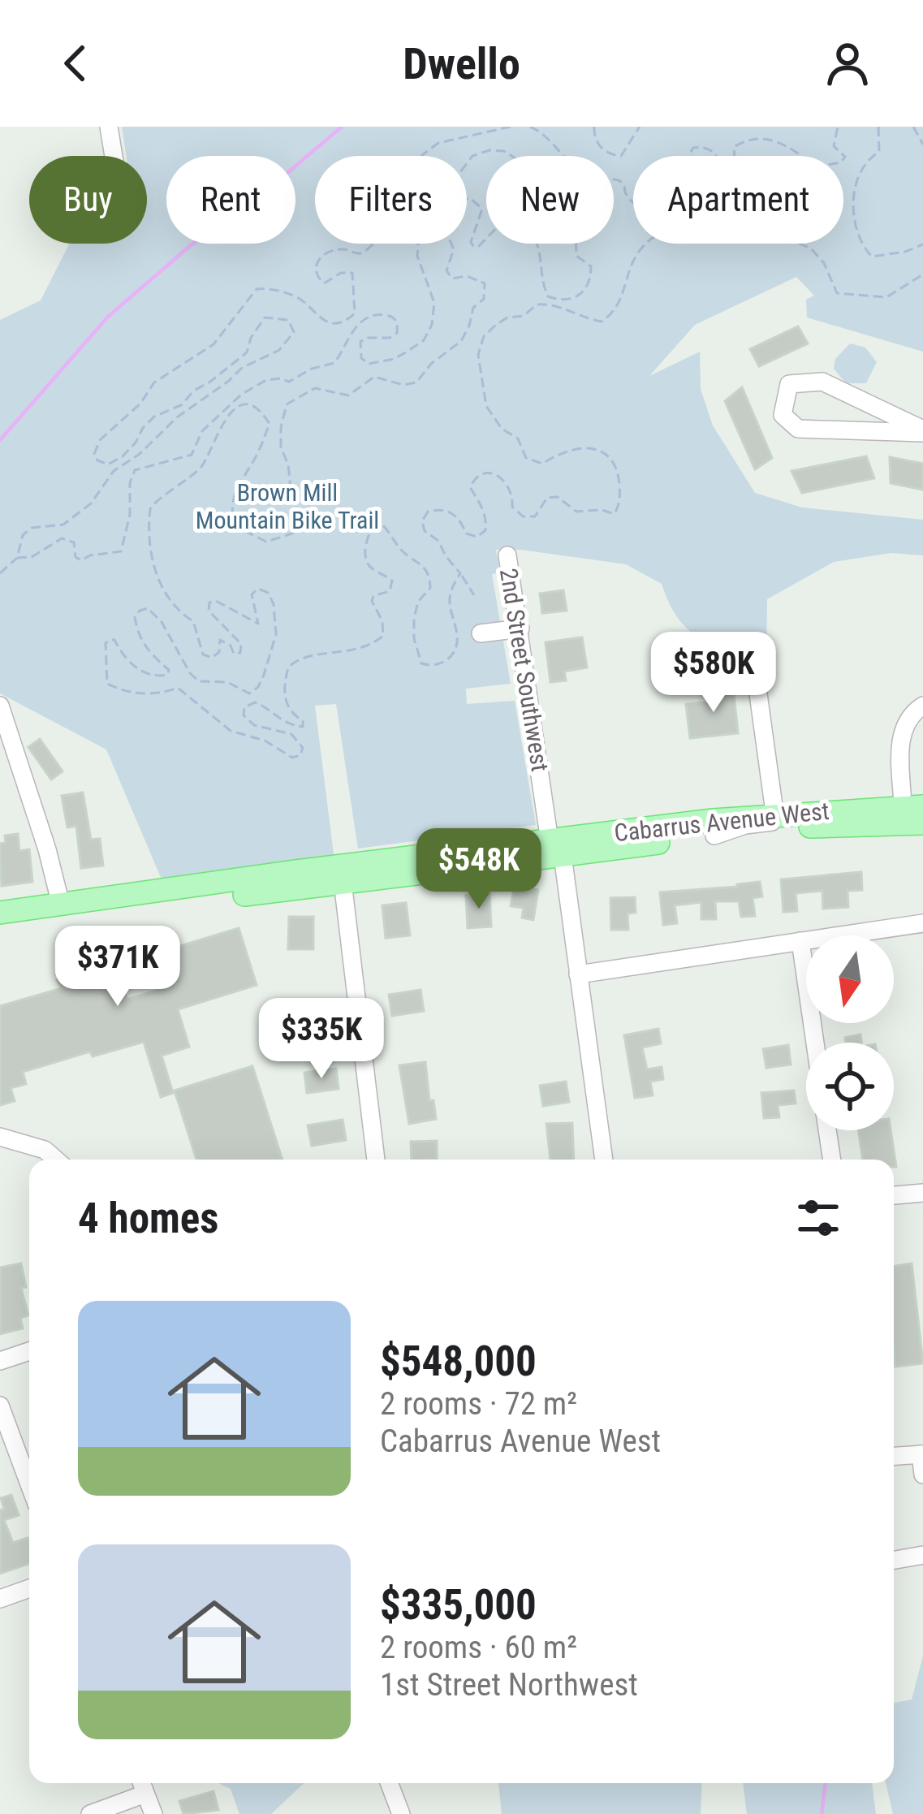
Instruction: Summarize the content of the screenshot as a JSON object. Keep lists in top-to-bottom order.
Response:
{
  "streets": {
    "main road": ["Cabarrus Avenue West"],
    "street": ["2nd Street Southwest"]
  },
  "crossings": [
    ["2nd Street Southwest", "Cabarrus Avenue West"]
  ],
  "parks": ["Brown Mill Mountain Bike Trail"],
  "north": "bottom",
  "page": {
    "header": "Dwello",
    "chip": [
      "Buy",
      "Rent",
      "Filters",
      "New",
      "Apartment"
    ],
    "price": [
      "$580K",
      "$548K",
      "$371K",
      "$335K"
    ],
    "heading": "4 homes",
    "list": [
      {
        "name": "$548,000",
        "note": "2 rooms · 72 m² · Cabarrus Avenue West"
      },
      {
        "name": "$335,000",
        "note": "2 rooms · 60 m² · 1st Street Northwest"
      }
    ]
  }
}
